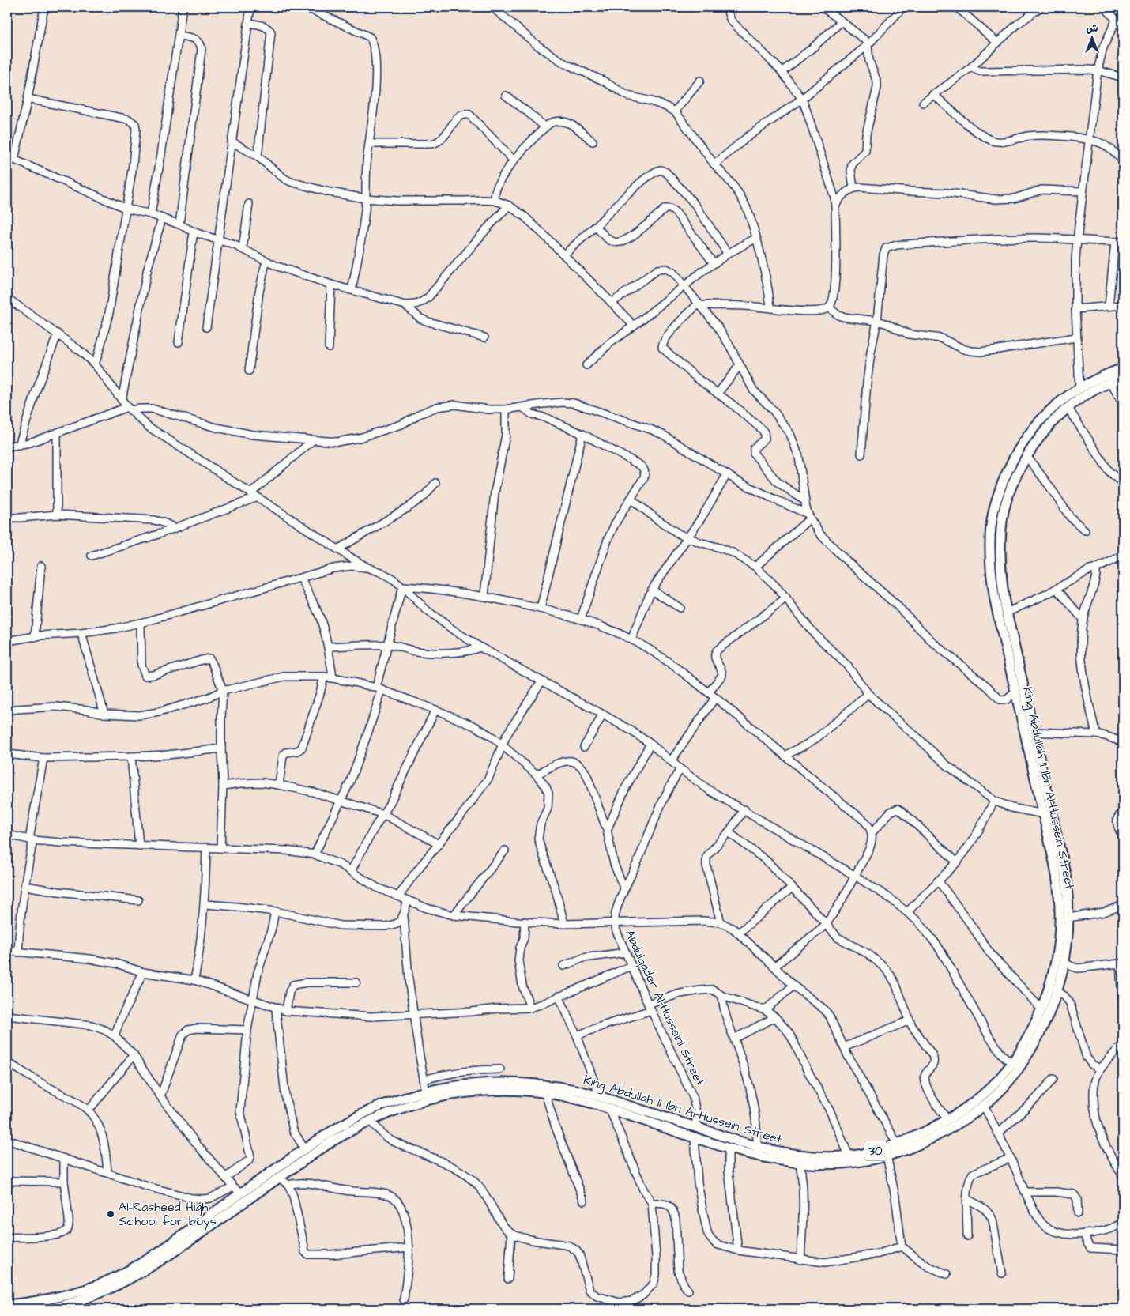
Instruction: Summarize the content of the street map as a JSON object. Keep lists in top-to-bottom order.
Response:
{
  "streets": {
    "main road": ["King Abdullah II Ibn Al-Hussein Street", "30"],
    "street": ["Abdulqader Al-Husseini Street"]
  },
  "crossings": [
    ["King Abdullah II Ibn Al-Hussein Street", "Abdulqader Al-Husseini Street"]
  ],
  "places": ["Al-Rasheed High School for boys"],
  "north": "top"
}
